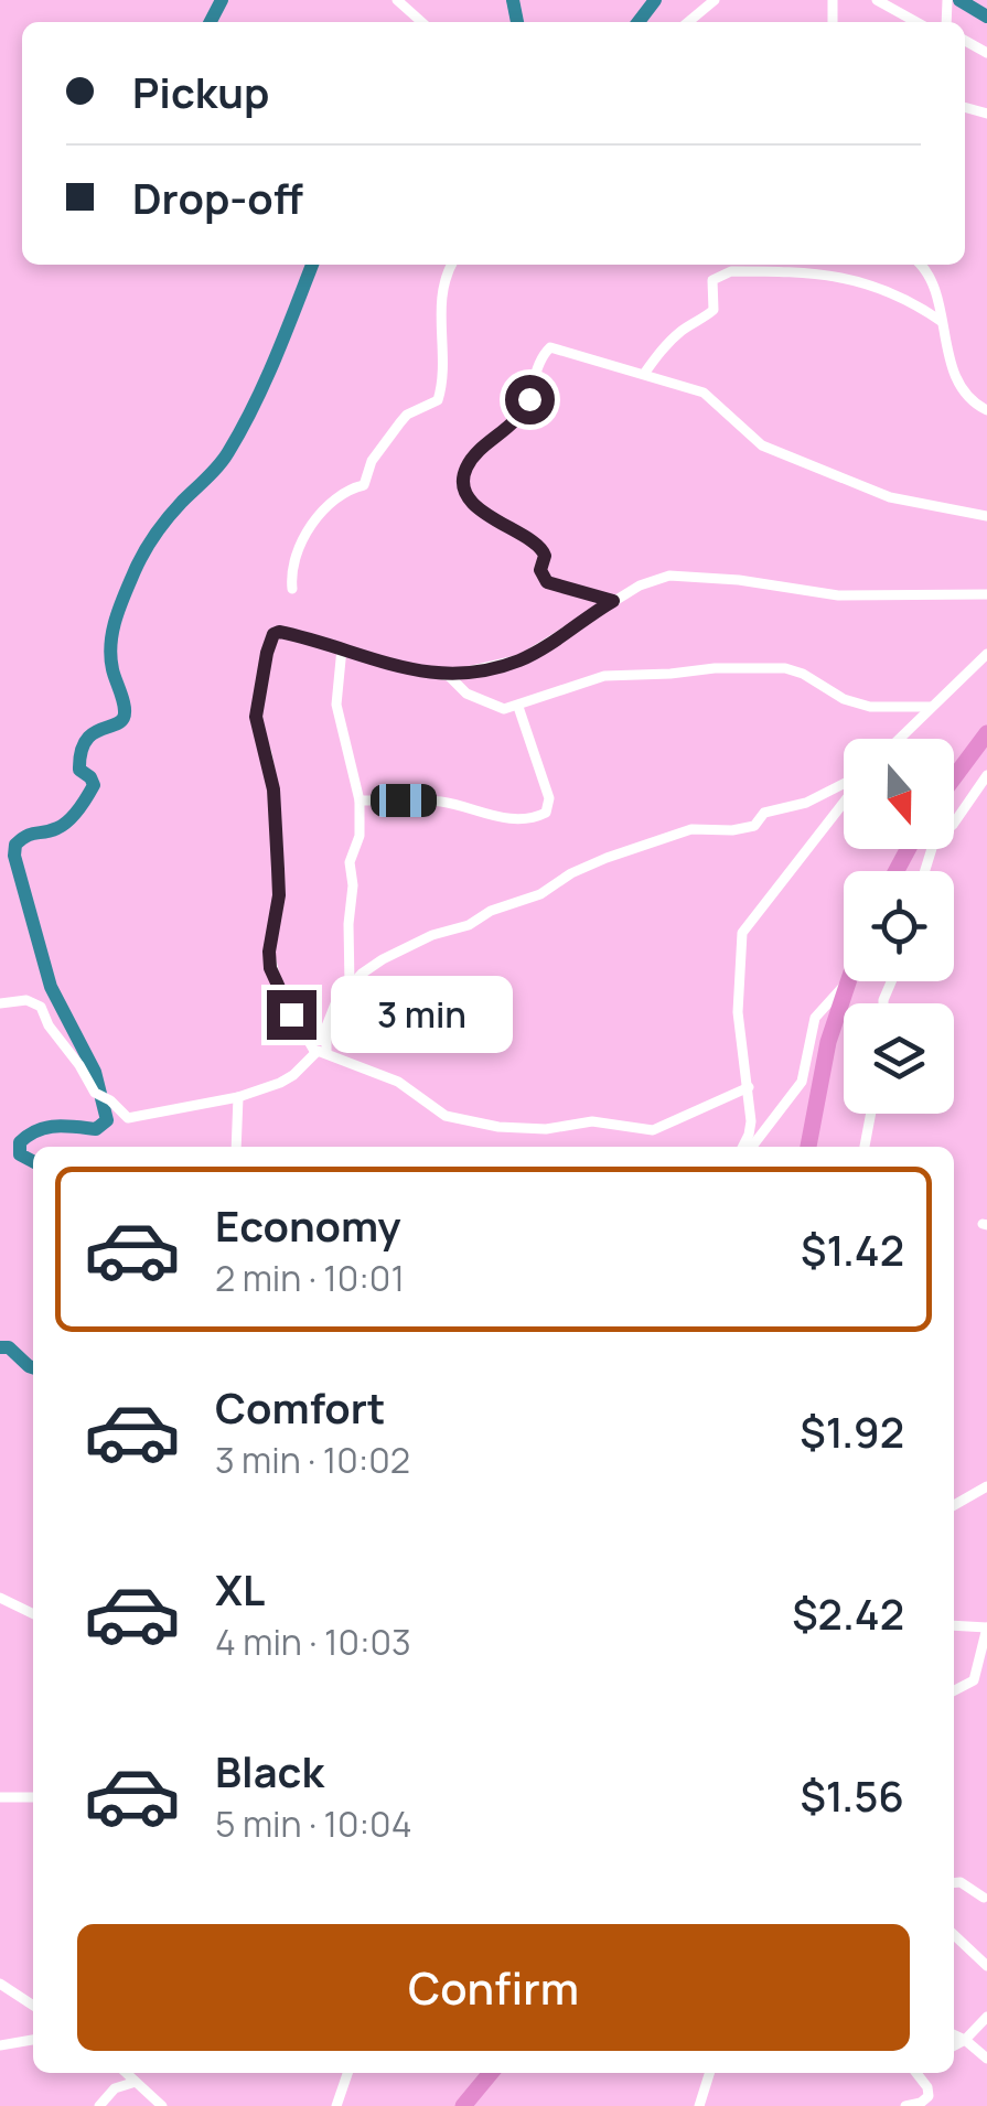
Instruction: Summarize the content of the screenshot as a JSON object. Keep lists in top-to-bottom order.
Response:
{
  "north": "bottom",
  "page": {
    "banner": ["Pickup", "Drop-off"],
    "bubble": "3 min",
    "list": [
      {
        "name": "Economy",
        "note": "2 min · 10:01",
        "value": "$1.42"
      },
      {
        "name": "Comfort",
        "note": "3 min · 10:02",
        "value": "$1.92"
      },
      {
        "name": "XL",
        "note": "4 min · 10:03",
        "value": "$2.42"
      },
      {
        "name": "Black",
        "note": "5 min · 10:04",
        "value": "$1.56"
      }
    ],
    "buttons": "Confirm"
  }
}
